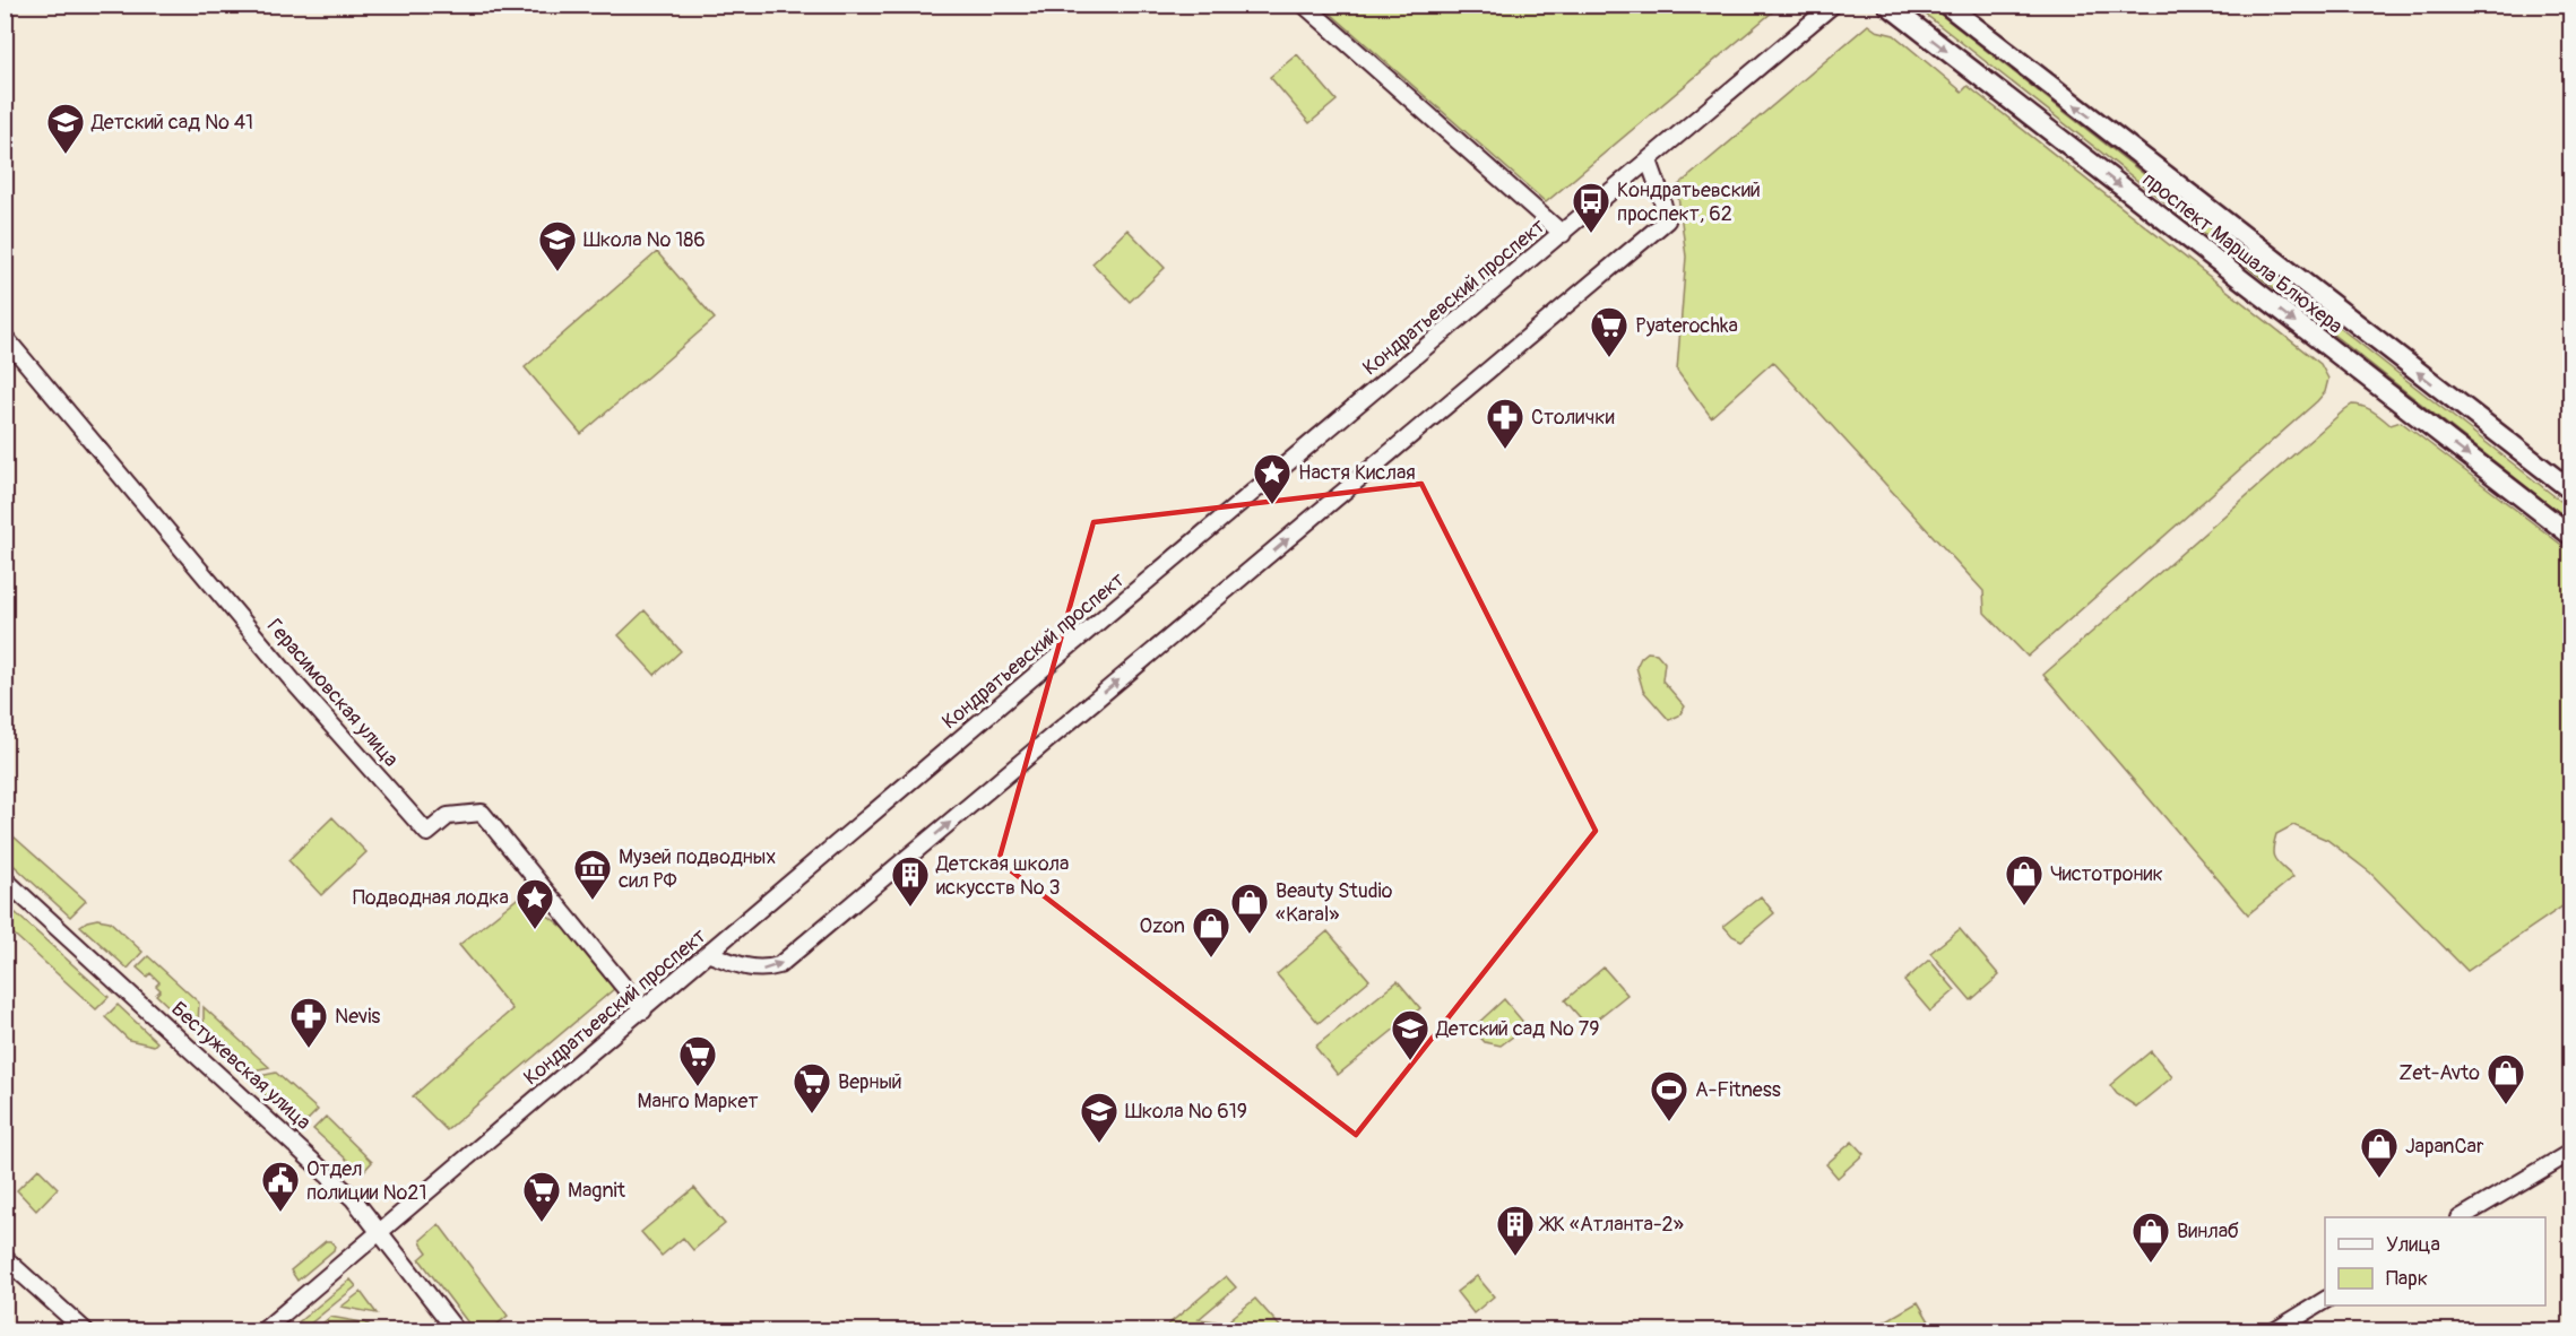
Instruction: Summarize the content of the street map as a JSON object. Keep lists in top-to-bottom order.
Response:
{
  "streets": {
    "main road": ["проспект Маршала Блюхера"],
    "street": ["Кондратьевский проспект", "Герасимовская улица", "Бестужевская улица"]
  },
  "crossings": [
    ["Кондратьевский проспект", "Герасимовская улица"],
    ["Кондратьевский проспект", "Бестужевская улица"]
  ],
  "places": {
    "school or university": [
      "Детский сад № 41",
      "Школа № 186",
      "Детский сад № 79",
      "Школа № 619"
    ],
    "bus stop": ["Кондратьевский проспект, 62"],
    "supermarket": [
      "Pyaterochka",
      "Манго Маркет",
      "Верный",
      "Magnit"
    ],
    "pharmacy": ["Столички", "Nevis"],
    "place": ["Настя Кислая", "Подводная лодка"],
    "museum": ["Музей подводных сил РФ"],
    "shop": [
      "Чистотроник",
      "Beauty Studio «Karal»",
      "Ozon",
      "Zet-Avto",
      "JapanCar",
      "Винлаб"
    ],
    "building": ["Детская школа искусств № 3", "ЖК «Атланта-2»"],
    "sports": ["A-Fitness"],
    "public building": ["Отдел полиции №21"]
  },
  "legend": ["Улица", "Парк"]
}
